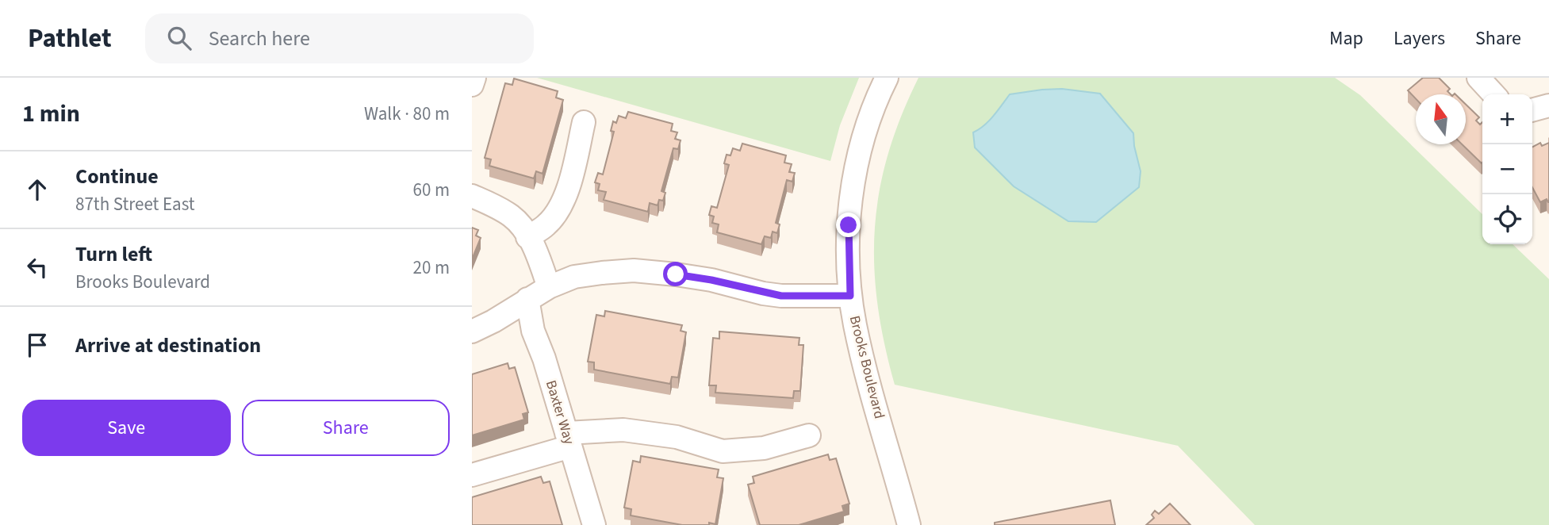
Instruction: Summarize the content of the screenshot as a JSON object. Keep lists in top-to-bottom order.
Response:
{
  "streets": {
    "street": ["Brooks Boulevard", "Baxter Way"]
  },
  "north": "top",
  "page": {
    "header": "Pathlet",
    "search": "Search here",
    "nav": ["Map", "Layers", "Share"],
    "heading": ["1 min", "Walk · 80 m"],
    "map_buttons": ["+", "−"],
    "list": [
      ["Continue", "87th Street East", "60 m"],
      ["Turn left", "Brooks Boulevard", "20 m"],
      "Arrive at destination"
    ],
    "buttons": ["Save", "Share"]
  }
}
